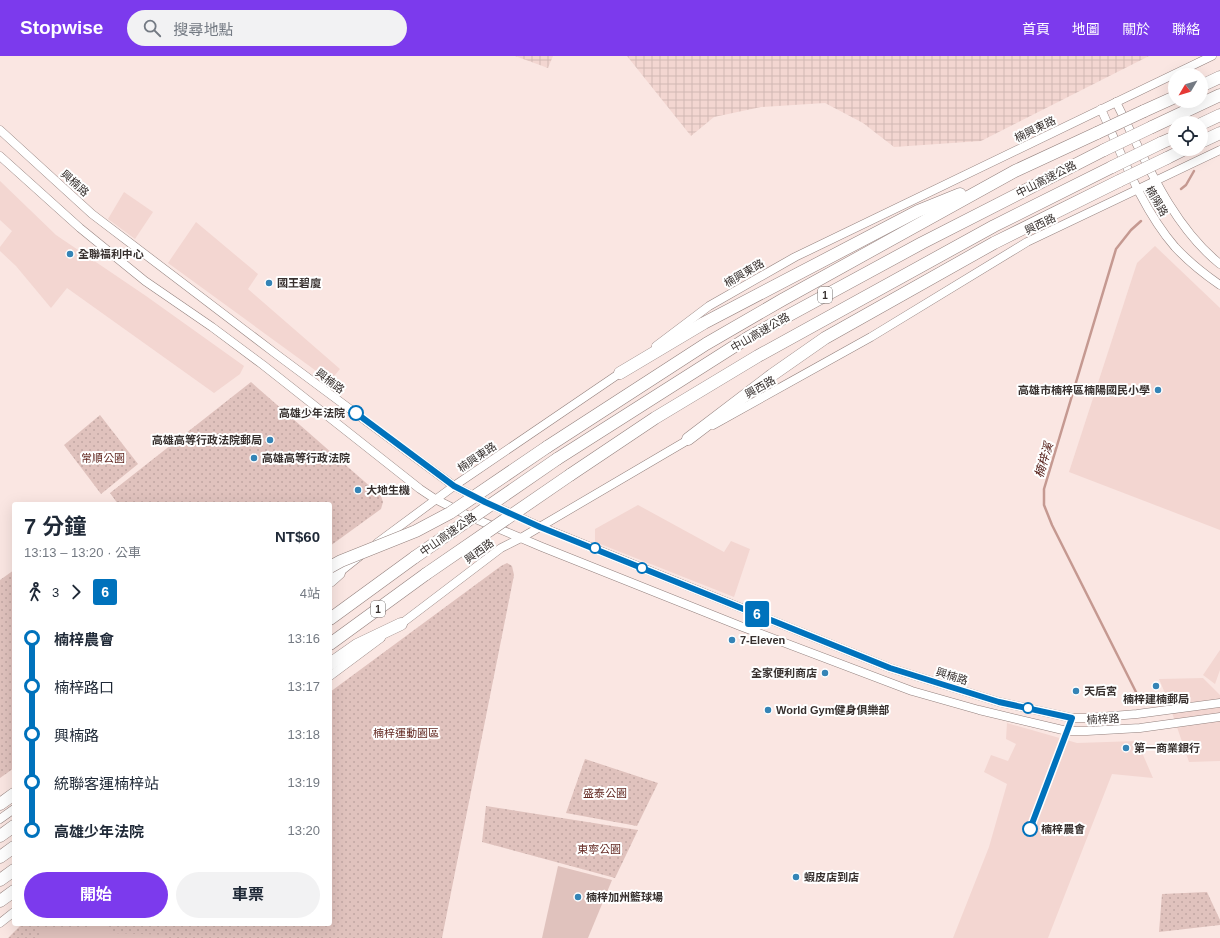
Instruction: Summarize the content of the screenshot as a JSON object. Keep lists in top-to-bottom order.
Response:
{
  "streets": {
    "highway": ["中山高速公路", "1"],
    "street": [
      "楠興東路",
      "興楠路",
      "楠陽路",
      "興西路",
      "楠梓路"
    ]
  },
  "crossings": [
    ["楠興東路", "興楠路"],
    ["楠興東路", "楠陽路"],
    ["興楠路", "興西路"],
    ["興楠路", "楠梓路"],
    ["楠陽路", "興西路"],
    ["興西路", "楠梓路"]
  ],
  "water": ["楠梓溪"],
  "parks": [
    "常順公園",
    "楠梓運動園區",
    "盛泰公園",
    "東寧公園"
  ],
  "places": [
    "全聯福利中心",
    "國王碧廈",
    "高雄市楠梓區楠陽國民小學",
    "高雄少年法院",
    "高雄高等行政法院郵局",
    "高雄高等行政法院",
    "大地生機",
    "7-Eleven",
    "全家便利商店",
    "楠梓建楠郵局",
    "天后宮",
    "World Gym健身俱樂部",
    "第一商業銀行",
    "楠梓農會",
    "蝦皮店到店",
    "楠梓加州籃球場"
  ],
  "lines": ["bus line 6"],
  "north": "bottom left",
  "page": {
    "header": "Stopwise",
    "search": "搜尋地點",
    "nav": [
      "首頁",
      "地圖",
      "關於",
      "聯絡"
    ],
    "on_map": "6",
    "heading": ["7 分鐘", "13:13 – 13:20 · 公車", "NT$60"],
    "legs": ["3", "6", "4站"],
    "list": [
      {
        "name": "楠梓農會",
        "value": "13:16"
      },
      {
        "name": "楠梓路口",
        "value": "13:17"
      },
      {
        "name": "興楠路",
        "value": "13:18"
      },
      {
        "name": "統聯客運楠梓站",
        "value": "13:19"
      },
      {
        "name": "高雄少年法院",
        "value": "13:20"
      }
    ],
    "buttons": ["開始", "車票"]
  }
}
